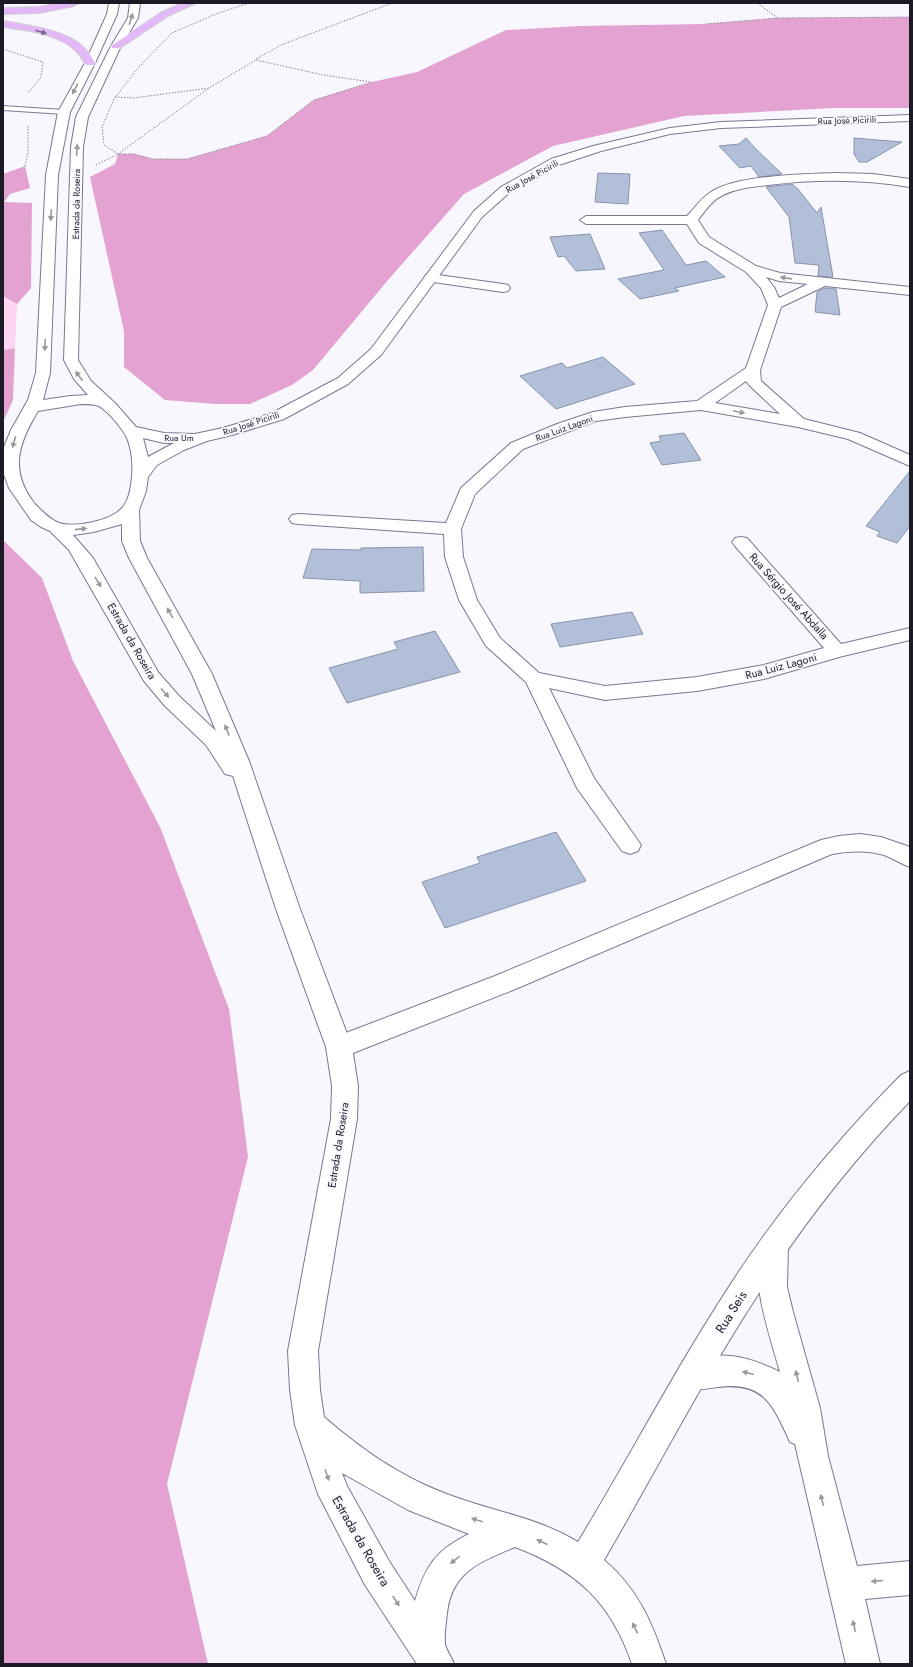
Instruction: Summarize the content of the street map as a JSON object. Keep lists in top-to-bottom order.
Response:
{
  "streets": {
    "street": [
      "Rua José Picirili",
      "Estrada da Roseira",
      "Rua Luiz Lagoni",
      "Rua Um",
      "Rua Sérgio José Abdalla",
      "Rua Seis"
    ]
  },
  "crossings": [
    ["Rua José Picirili", "Rua Um"],
    ["Estrada da Roseira", "Rua Um"],
    ["Rua Luiz Lagoni", "Rua Sérgio José Abdalla"]
  ]
}
